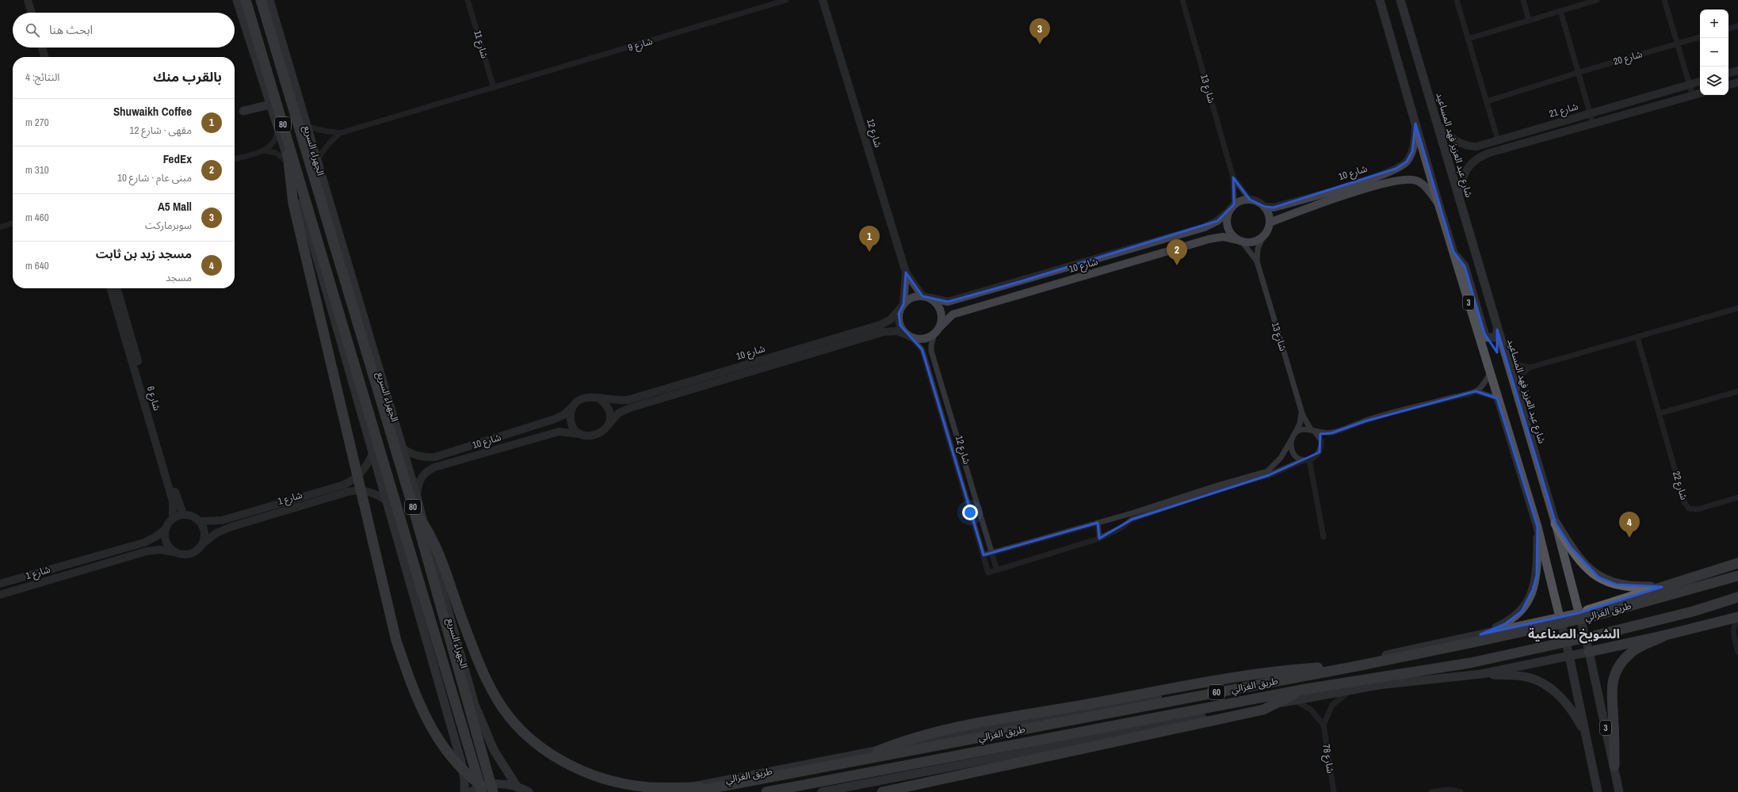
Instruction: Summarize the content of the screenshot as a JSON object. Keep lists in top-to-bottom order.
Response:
{
  "streets": {
    "highway": [
      "80",
      "الجهراء السريع",
      "طريق الغزالي",
      "60"
    ],
    "main road": ["شارع عبد العزيز فهد المساعيد", "3"],
    "street": [
      "شارع 11",
      "شارع 9",
      "شارع 20",
      "شارع 13",
      "شارع 21",
      "شارع 12",
      "شارع 10",
      "شارع 6",
      "شارع 22",
      "شارع 1",
      "شارع 78"
    ]
  },
  "crossings": [
    ["شارع 11", "شارع 9"],
    ["شارع 13", "شارع 10"],
    ["شارع 21", "شارع عبد العزيز فهد المساعيد"],
    ["شارع 12", "شارع 10"],
    ["شارع عبد العزيز فهد المساعيد", "طريق الغزالي"],
    ["الجهراء السريع", "شارع 10"],
    ["شارع 10", "3"],
    ["3", "طريق الغزالي"],
    ["شارع 6", "شارع 1"]
  ],
  "districts": ["الشويخ الصناعية"],
  "page": {
    "map_buttons": ["+", "−"],
    "search": "ابحث هنا",
    "pins": [
      "3",
      "1",
      "2",
      "4"
    ],
    "heading": ["بالقرب منك", "النتائج: 4"],
    "list": [
      {
        "mark": "1",
        "name": "Shuwaikh Coffee",
        "note": "مقهى · شارع 12",
        "value": "270 m"
      },
      {
        "mark": "2",
        "name": "FedEx",
        "note": "مبنى عام · شارع 10",
        "value": "310 m"
      },
      {
        "mark": "3",
        "name": "A5 Mall",
        "note": "سوبرماركت",
        "value": "460 m"
      },
      {
        "mark": "4",
        "name": "مسجد زيد بن ثابت",
        "note": "مسجد",
        "value": "640 m"
      }
    ]
  }
}
